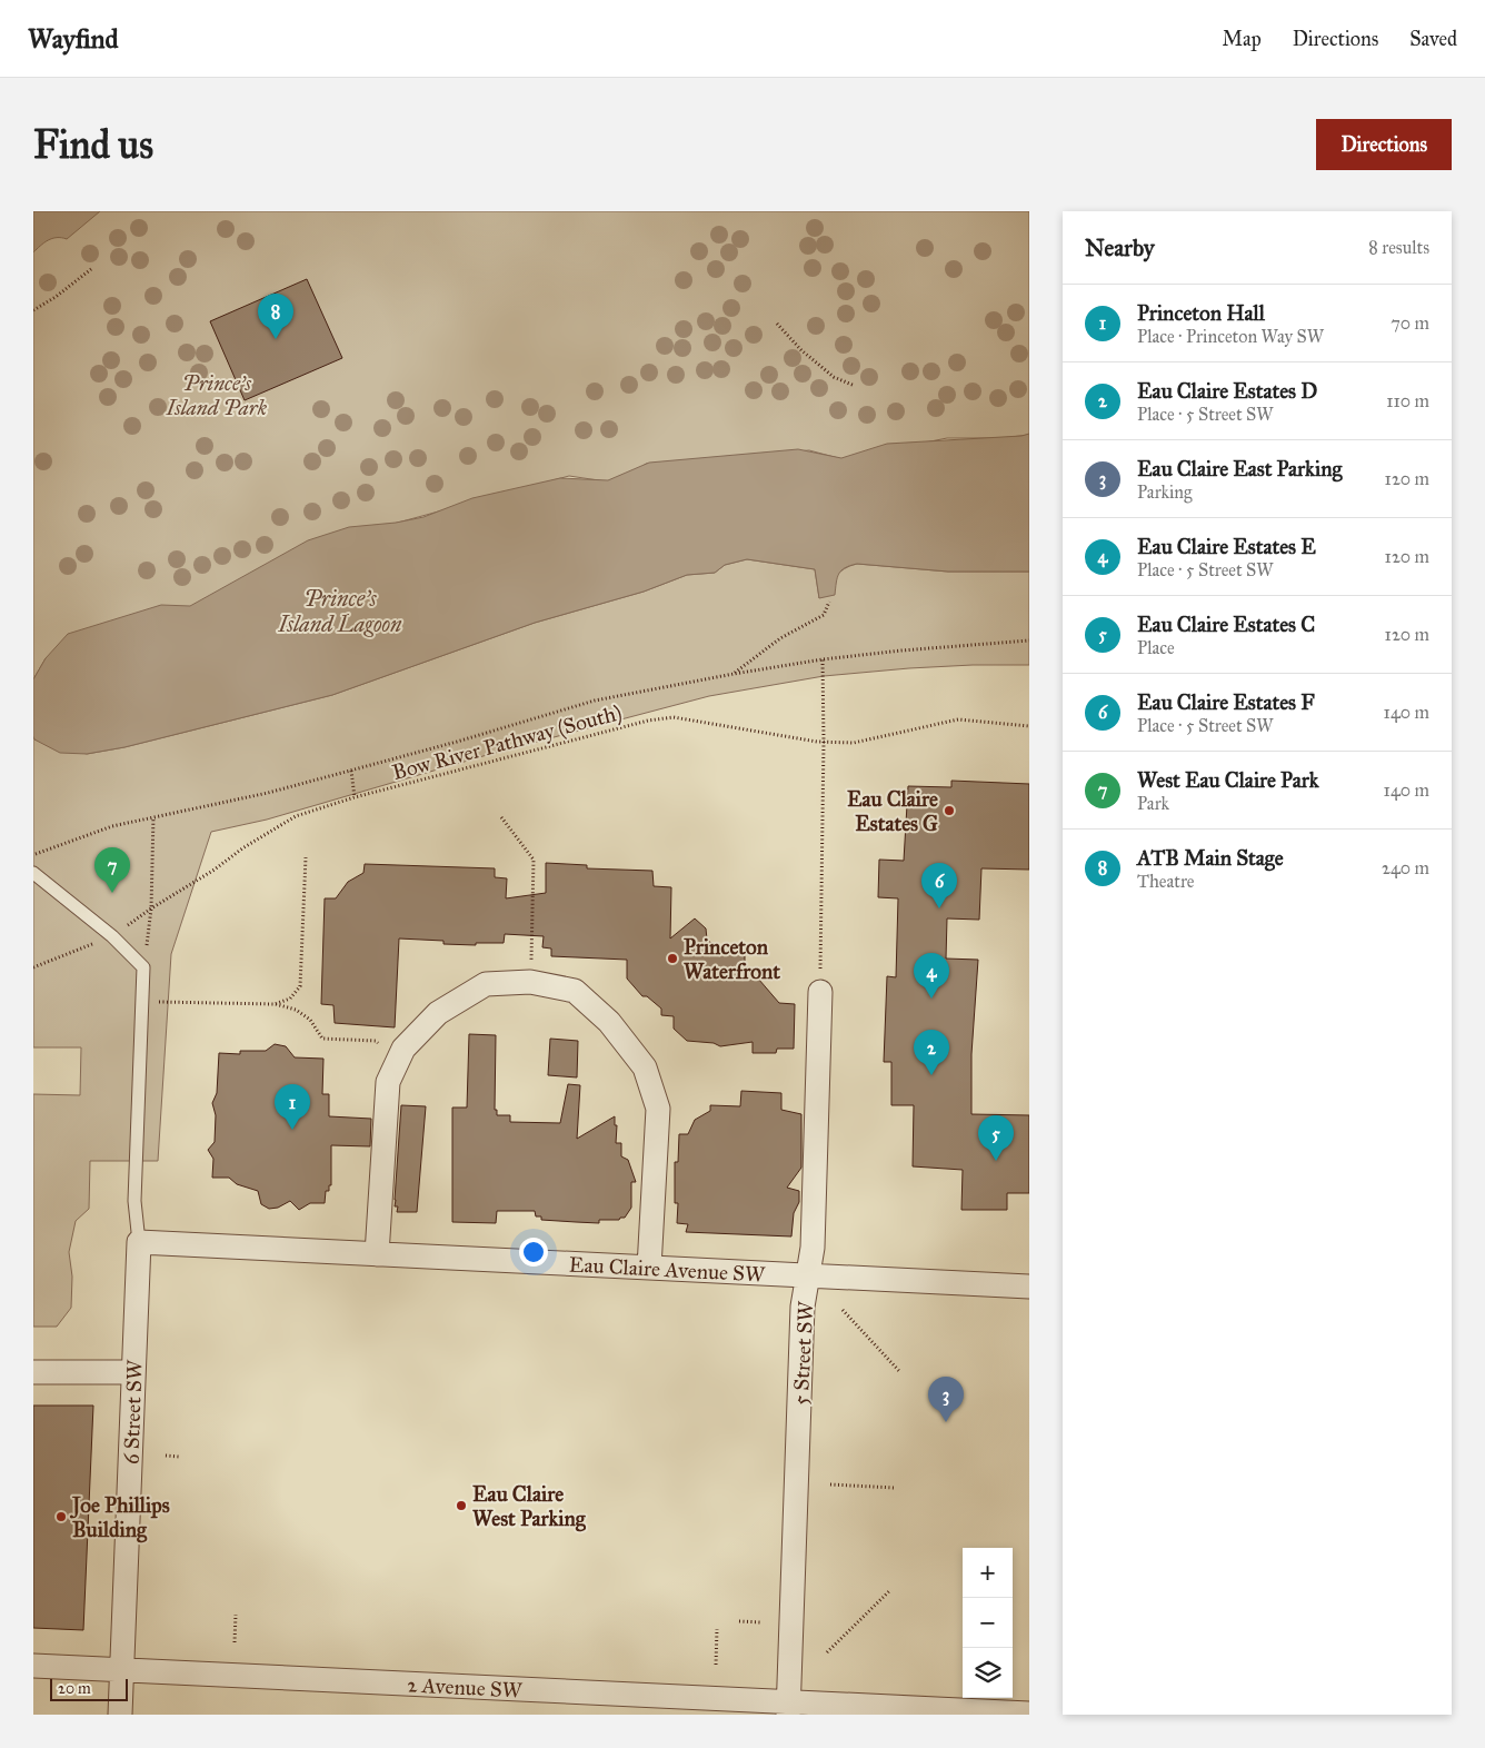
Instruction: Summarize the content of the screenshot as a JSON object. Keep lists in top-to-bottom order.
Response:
{
  "streets": {
    "street": [
      "Eau Claire Avenue SW",
      "5 Street SW",
      "6 Street SW",
      "2 Avenue SW"
    ],
    "path": ["Bow River Pathway (South)"]
  },
  "crossings": [
    ["Eau Claire Avenue SW", "5 Street SW"],
    ["Eau Claire Avenue SW", "6 Street SW"],
    ["5 Street SW", "2 Avenue SW"],
    ["6 Street SW", "2 Avenue SW"]
  ],
  "water": ["Prince's Island Lagoon"],
  "parks": ["Prince's Island Park"],
  "places": [
    "Eau Claire Estates G",
    "Princeton Waterfront",
    "Eau Claire West Parking",
    "Joe Phillips Building"
  ],
  "scale_bar": "20 m",
  "page": {
    "header": "Wayfind",
    "nav": ["Map", "Directions", "Saved"],
    "buttons": "Directions",
    "title": "Find us",
    "heading": ["Nearby", "8 results"],
    "list": [
      {
        "mark": "1",
        "name": "Princeton Hall",
        "note": "Place · Princeton Way SW",
        "value": "70 m"
      },
      {
        "mark": "2",
        "name": "Eau Claire Estates D",
        "note": "Place · 5 Street SW",
        "value": "110 m"
      },
      {
        "mark": "3",
        "name": "Eau Claire East Parking",
        "note": "Parking",
        "value": "120 m"
      },
      {
        "mark": "4",
        "name": "Eau Claire Estates E",
        "note": "Place · 5 Street SW",
        "value": "120 m"
      },
      {
        "mark": "5",
        "name": "Eau Claire Estates C",
        "note": "Place",
        "value": "120 m"
      },
      {
        "mark": "6",
        "name": "Eau Claire Estates F",
        "note": "Place · 5 Street SW",
        "value": "140 m"
      },
      {
        "mark": "7",
        "name": "West Eau Claire Park",
        "note": "Park",
        "value": "140 m"
      },
      {
        "mark": "8",
        "name": "ATB Main Stage",
        "note": "Theatre",
        "value": "240 m"
      }
    ],
    "pins": [
      "8",
      "7",
      "6",
      "4",
      "2",
      "1",
      "5",
      "3"
    ],
    "map_buttons": ["+", "−"],
    "scale": "20 m"
  }
}
